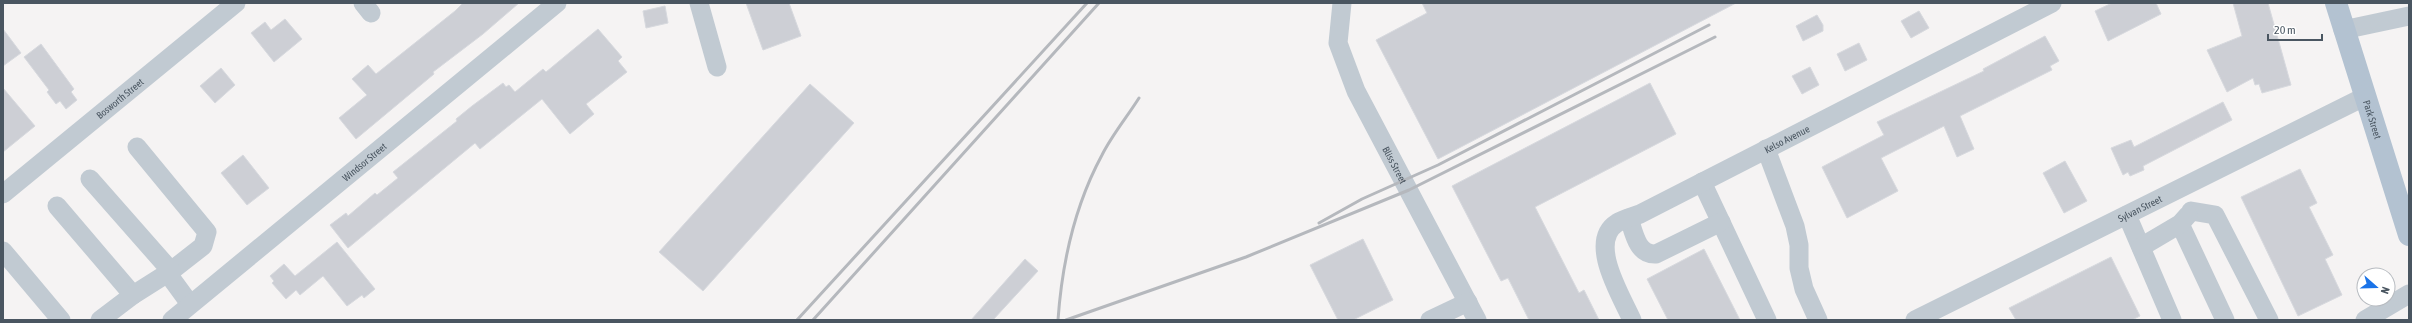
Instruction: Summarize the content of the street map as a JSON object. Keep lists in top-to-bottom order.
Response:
{
  "streets": {
    "main road": ["Park Street"],
    "street": [
      "Bosworth Street",
      "Kelso Avenue",
      "Windsor Street",
      "Bliss Street",
      "Sylvan Street"
    ]
  },
  "crossings": [
    ["Park Street", "Sylvan Street"]
  ],
  "scale_bar": "20 m",
  "north": "right"
}
